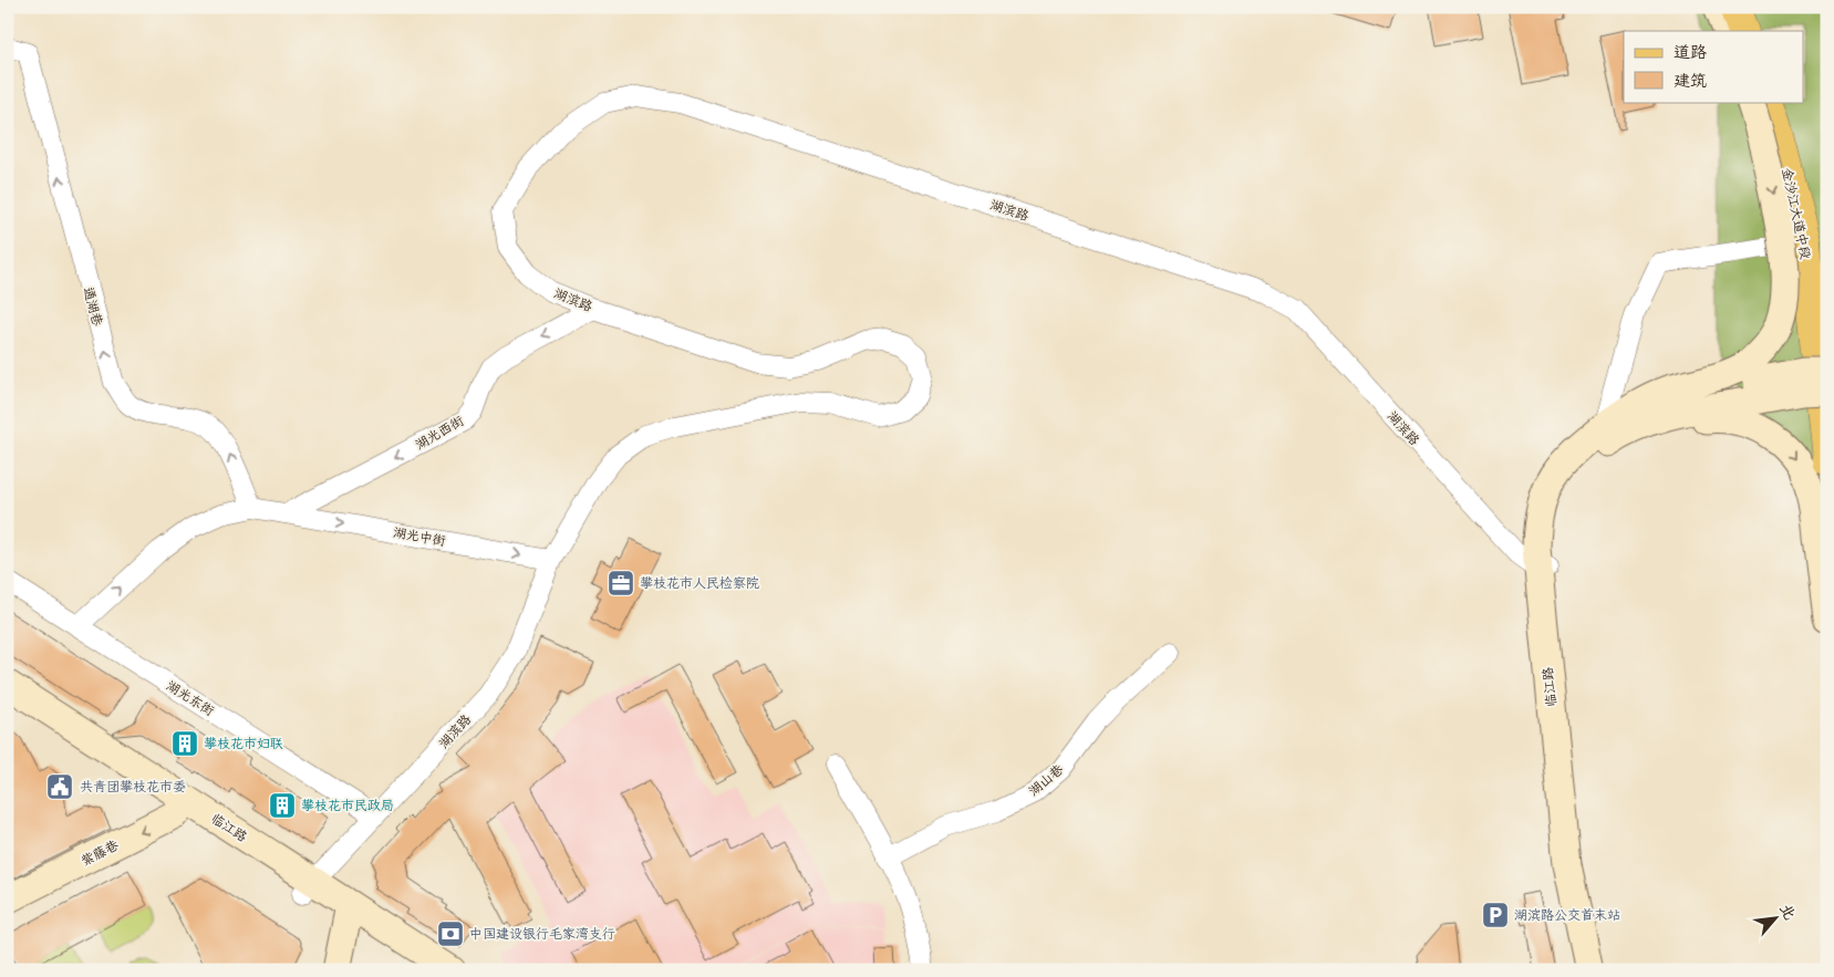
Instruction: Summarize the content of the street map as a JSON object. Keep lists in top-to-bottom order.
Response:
{
  "streets": {
    "main road": ["金沙江大道中段", "临江路", "紫藤巷"],
    "street": [
      "湖滨路",
      "通湖巷",
      "湖光西街",
      "湖光中街",
      "湖光东街",
      "湖山巷"
    ]
  },
  "crossings": [
    ["湖滨路", "湖光西街"],
    ["湖滨路", "湖光中街"],
    ["湖滨路", "临江路"],
    ["湖滨路", "湖光东街"],
    ["通湖巷", "湖光中街"],
    ["湖光西街", "湖光中街"],
    ["临江路", "紫藤巷"]
  ],
  "one_way": [
    "通湖巷",
    "湖光西街",
    "湖光中街",
    "紫藤巷"
  ],
  "places": {
    "office": ["攀枝花市人民检察院"],
    "building": ["攀枝花市妇联", "攀枝花市民政局"],
    "public building": ["共青团攀枝花市委"],
    "parking": ["湖滨路公交首末站"],
    "bank": ["中国建设银行毛家湾支行"]
  },
  "legend": ["道路", "建筑"],
  "north": "top right"
}
